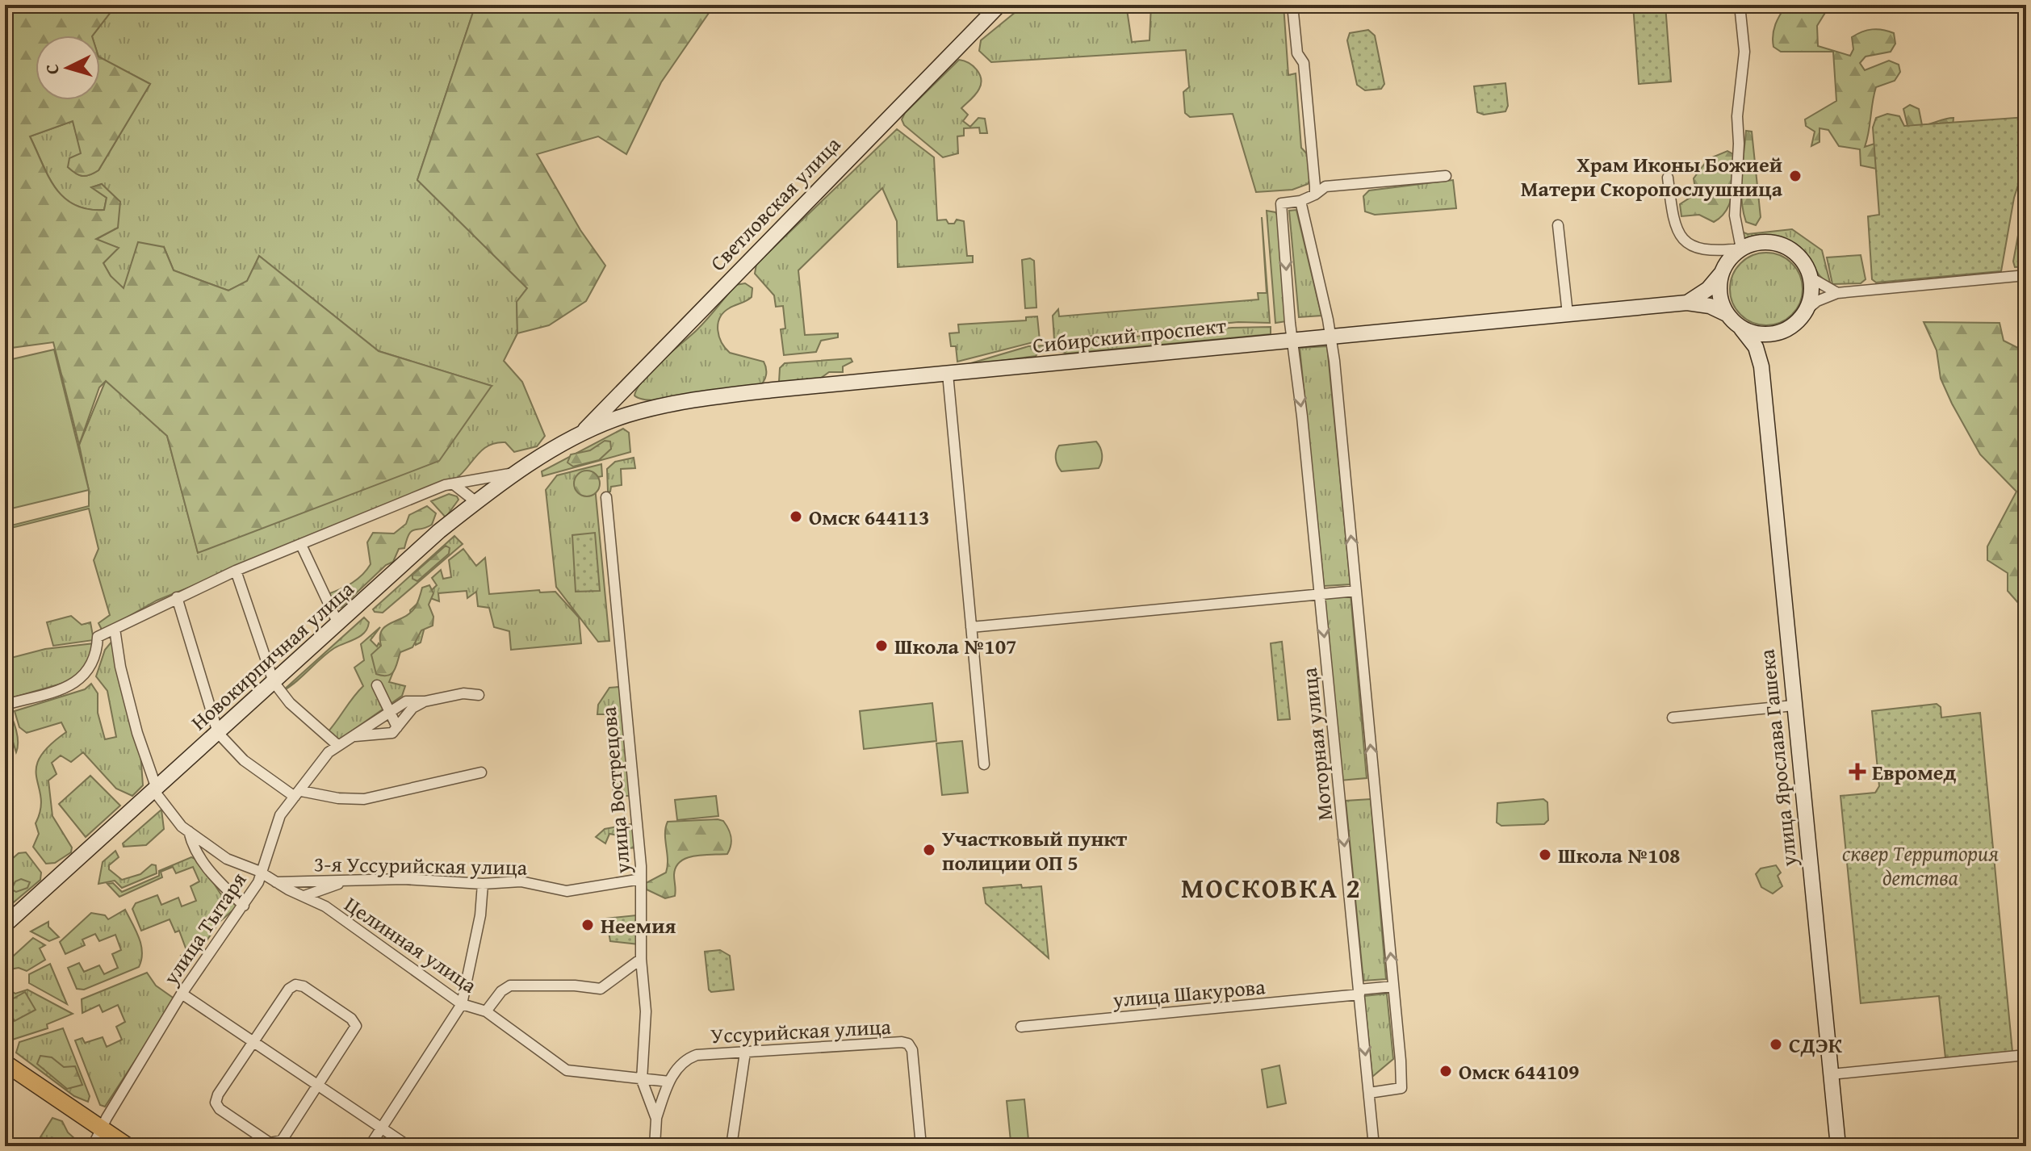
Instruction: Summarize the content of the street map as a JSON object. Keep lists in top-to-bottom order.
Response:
{
  "streets": {
    "main road": [
      "Светловская улица",
      "Сибирский проспект",
      "Новокирпичная улица",
      "улица Ярослава Гашека"
    ],
    "street": [
      "Моторная улица",
      "улица Вострецова",
      "3-я Уссурийская улица",
      "улица Тытаря",
      "Целинная улица",
      "улица Шакурова",
      "Уссурийская улица"
    ]
  },
  "crossings": [
    ["Светловская улица", "Сибирский проспект"],
    ["Светловская улица", "Новокирпичная улица"],
    ["Сибирский проспект", "Новокирпичная улица"],
    ["Сибирский проспект", "Моторная улица"],
    ["Новокирпичная улица", "Целинная улица"],
    ["Моторная улица", "улица Шакурова"],
    ["улица Вострецова", "3-я Уссурийская улица"],
    ["улица Вострецова", "Целинная улица"],
    ["3-я Уссурийская улица", "Целинная улица"],
    ["улица Тытаря", "Целинная улица"],
    ["Целинная улица", "Уссурийская улица"]
  ],
  "districts": ["МОСКОВКА 2"],
  "parks": ["сквер Территория детства"],
  "places": {
    "other": [
      "Храм Иконы Божией Матери Скоропослушница",
      "Омск 644113",
      "Школа №107",
      "Участковый пункт полиции ОП 5",
      "Школа №108",
      "Неемия",
      "СДЭК",
      "Омск 644109"
    ],
    "health": ["Евромед"]
  },
  "north": "left"
}
